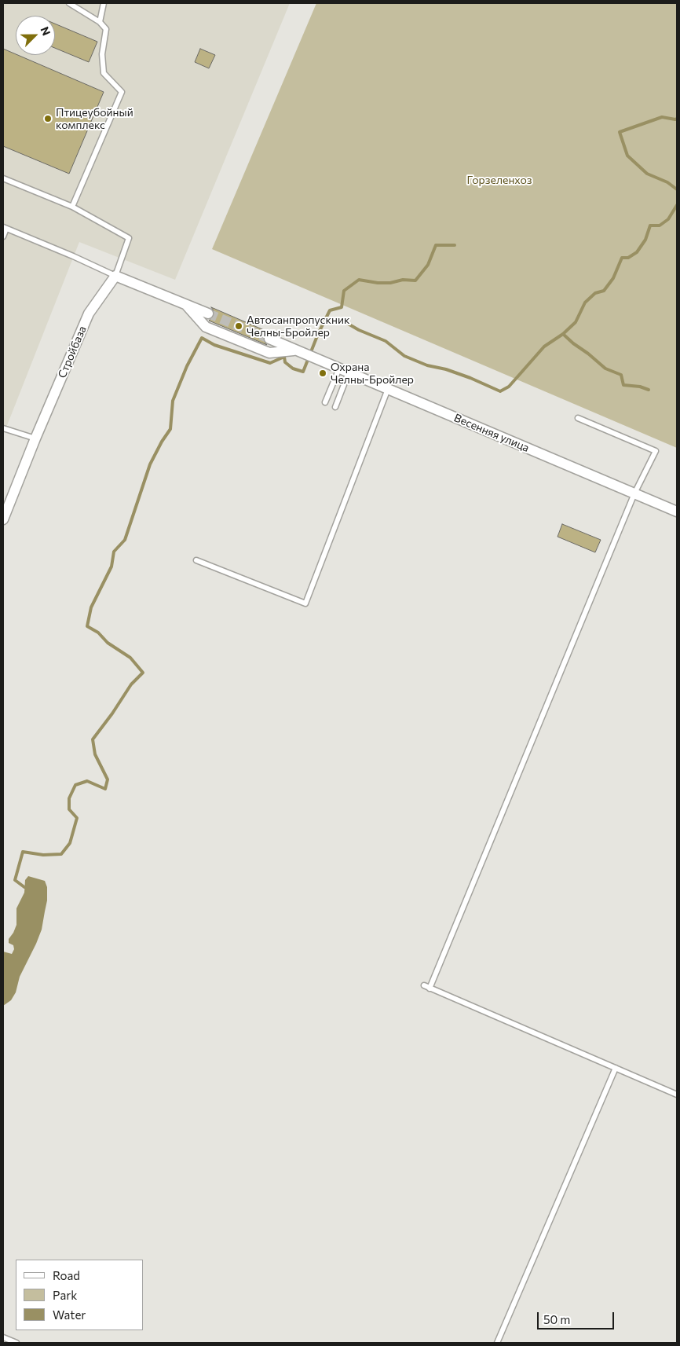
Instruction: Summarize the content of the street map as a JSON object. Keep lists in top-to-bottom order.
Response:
{
  "streets": {
    "street": ["Стройбаза", "Весенняя улица"]
  },
  "parks": ["Горзеленхоз"],
  "places": ["Птицеубойный комплекс", "Автосанпропускник Челны-Бройлер", "Охрана Челны-Бройлер"],
  "legend": ["Road", "Park", "Water"],
  "scale_bar": "50 m",
  "north": "top right"
}
